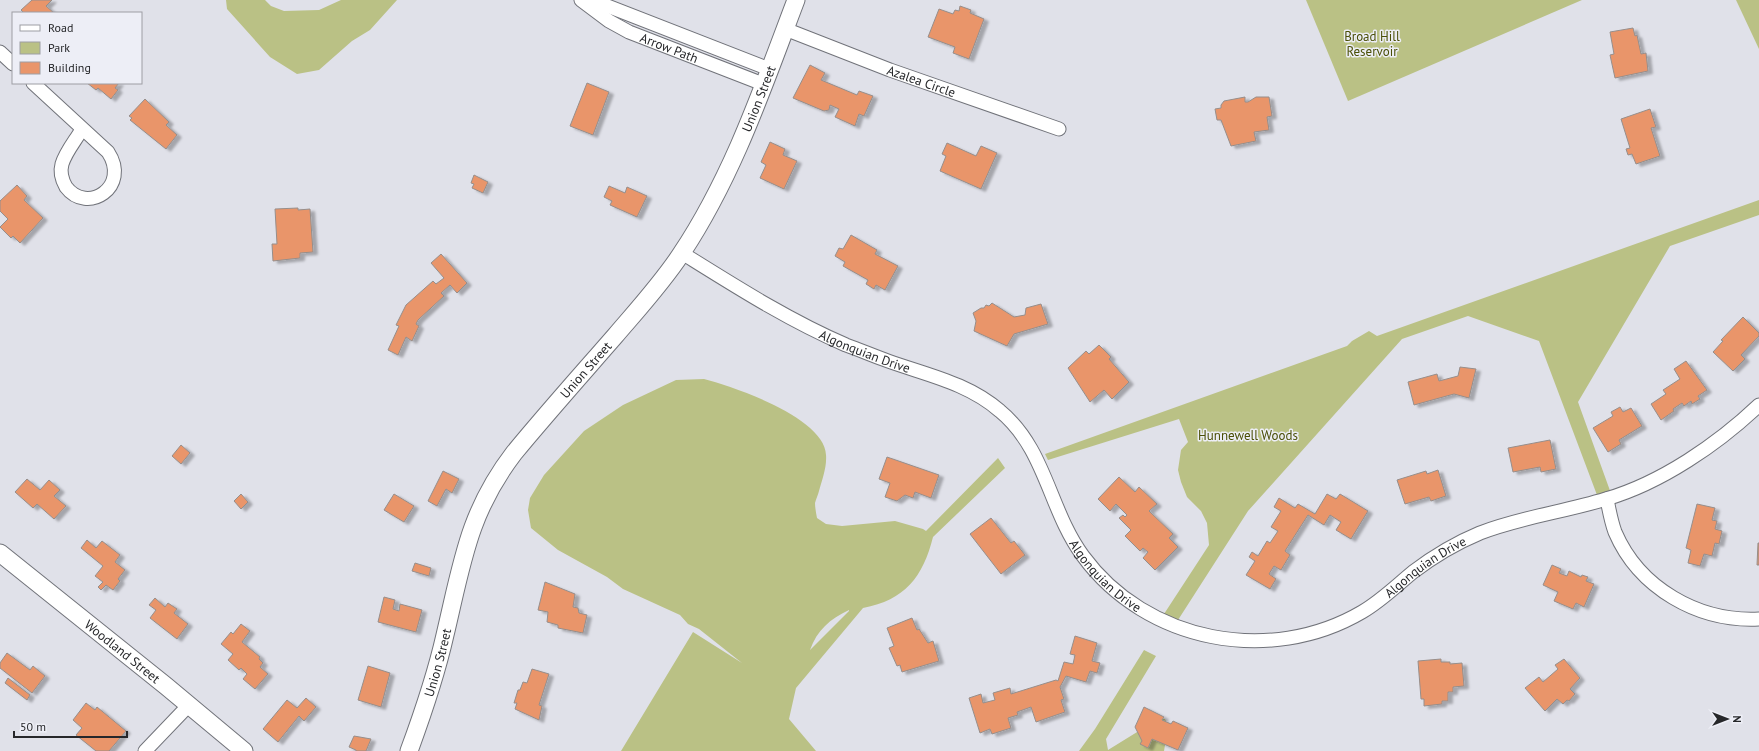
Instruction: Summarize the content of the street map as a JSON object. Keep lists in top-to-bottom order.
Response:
{
  "streets": {
    "street": [
      "Arrow Path",
      "Azalea Circle",
      "Union Street",
      "Algonquian Drive",
      "Woodland Street"
    ]
  },
  "crossings": [
    ["Arrow Path", "Union Street"],
    ["Azalea Circle", "Union Street"],
    ["Union Street", "Algonquian Drive"]
  ],
  "parks": ["Broad Hill Reservoir", "Hunnewell Woods"],
  "legend": ["Road", "Park", "Building"],
  "scale_bar": "50 m",
  "north": "right"
}
